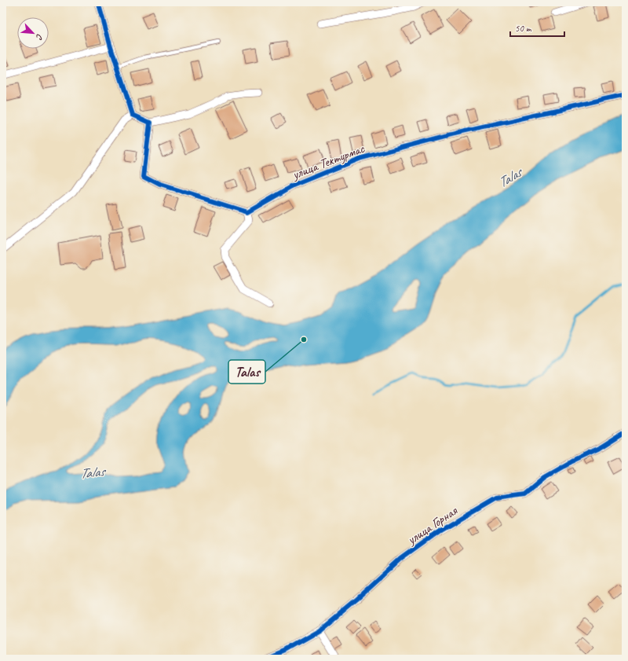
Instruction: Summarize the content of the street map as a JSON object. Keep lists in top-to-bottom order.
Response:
{
  "streets": {
    "street": ["улица Тектурмас", "улица Горная"]
  },
  "water": ["Talas"],
  "places": ["Talas"],
  "scale_bar": "50 m",
  "north": "bottom right"
}
